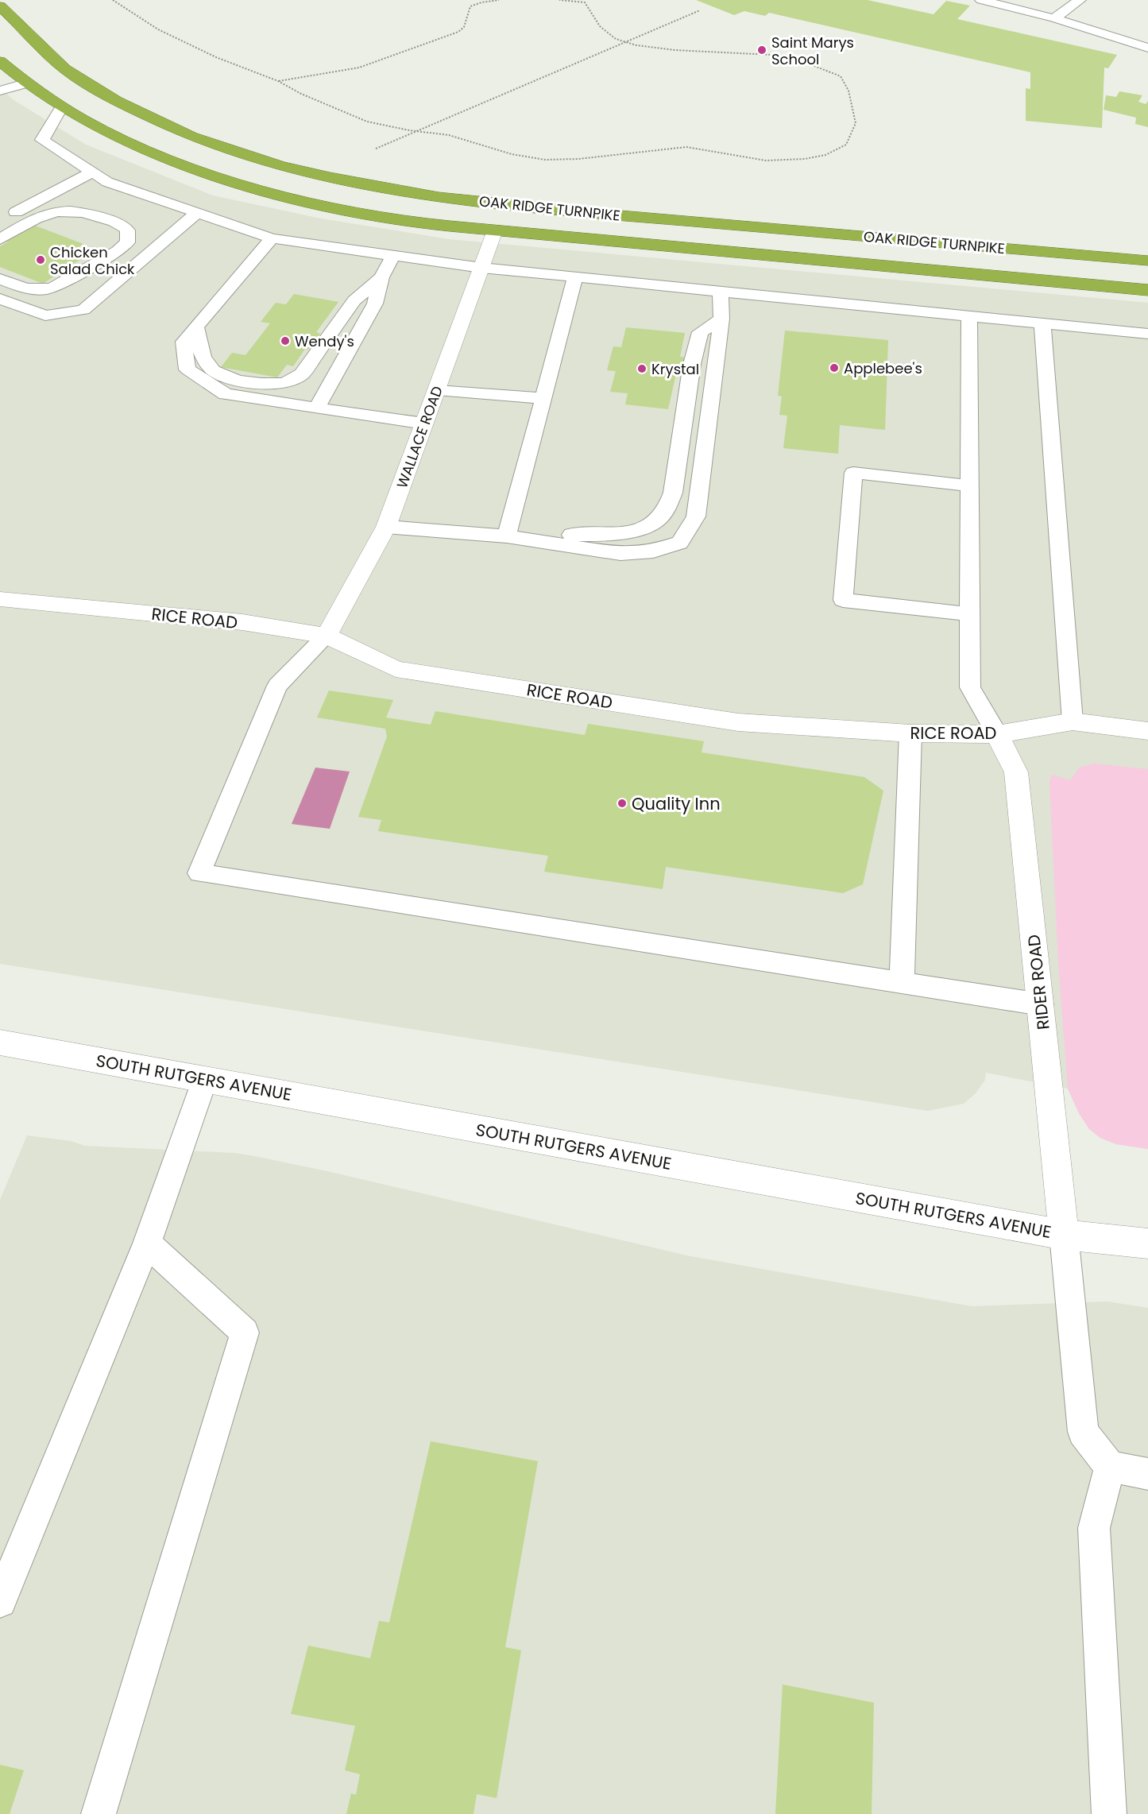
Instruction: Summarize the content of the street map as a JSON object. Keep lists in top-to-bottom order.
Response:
{
  "streets": {
    "highway": ["OAK RIDGE TURNPIKE"],
    "street": [
      "WALLACE ROAD",
      "RICE ROAD",
      "RIDER ROAD",
      "SOUTH RUTGERS AVENUE"
    ]
  },
  "crossings": [
    ["OAK RIDGE TURNPIKE", "WALLACE ROAD"],
    ["WALLACE ROAD", "RICE ROAD"],
    ["RICE ROAD", "RIDER ROAD"],
    ["RIDER ROAD", "SOUTH RUTGERS AVENUE"]
  ],
  "places": [
    "Saint Marys School",
    "Chicken Salad Chick",
    "Wendy's",
    "Applebee's",
    "Krystal",
    "Quality Inn"
  ]
}
